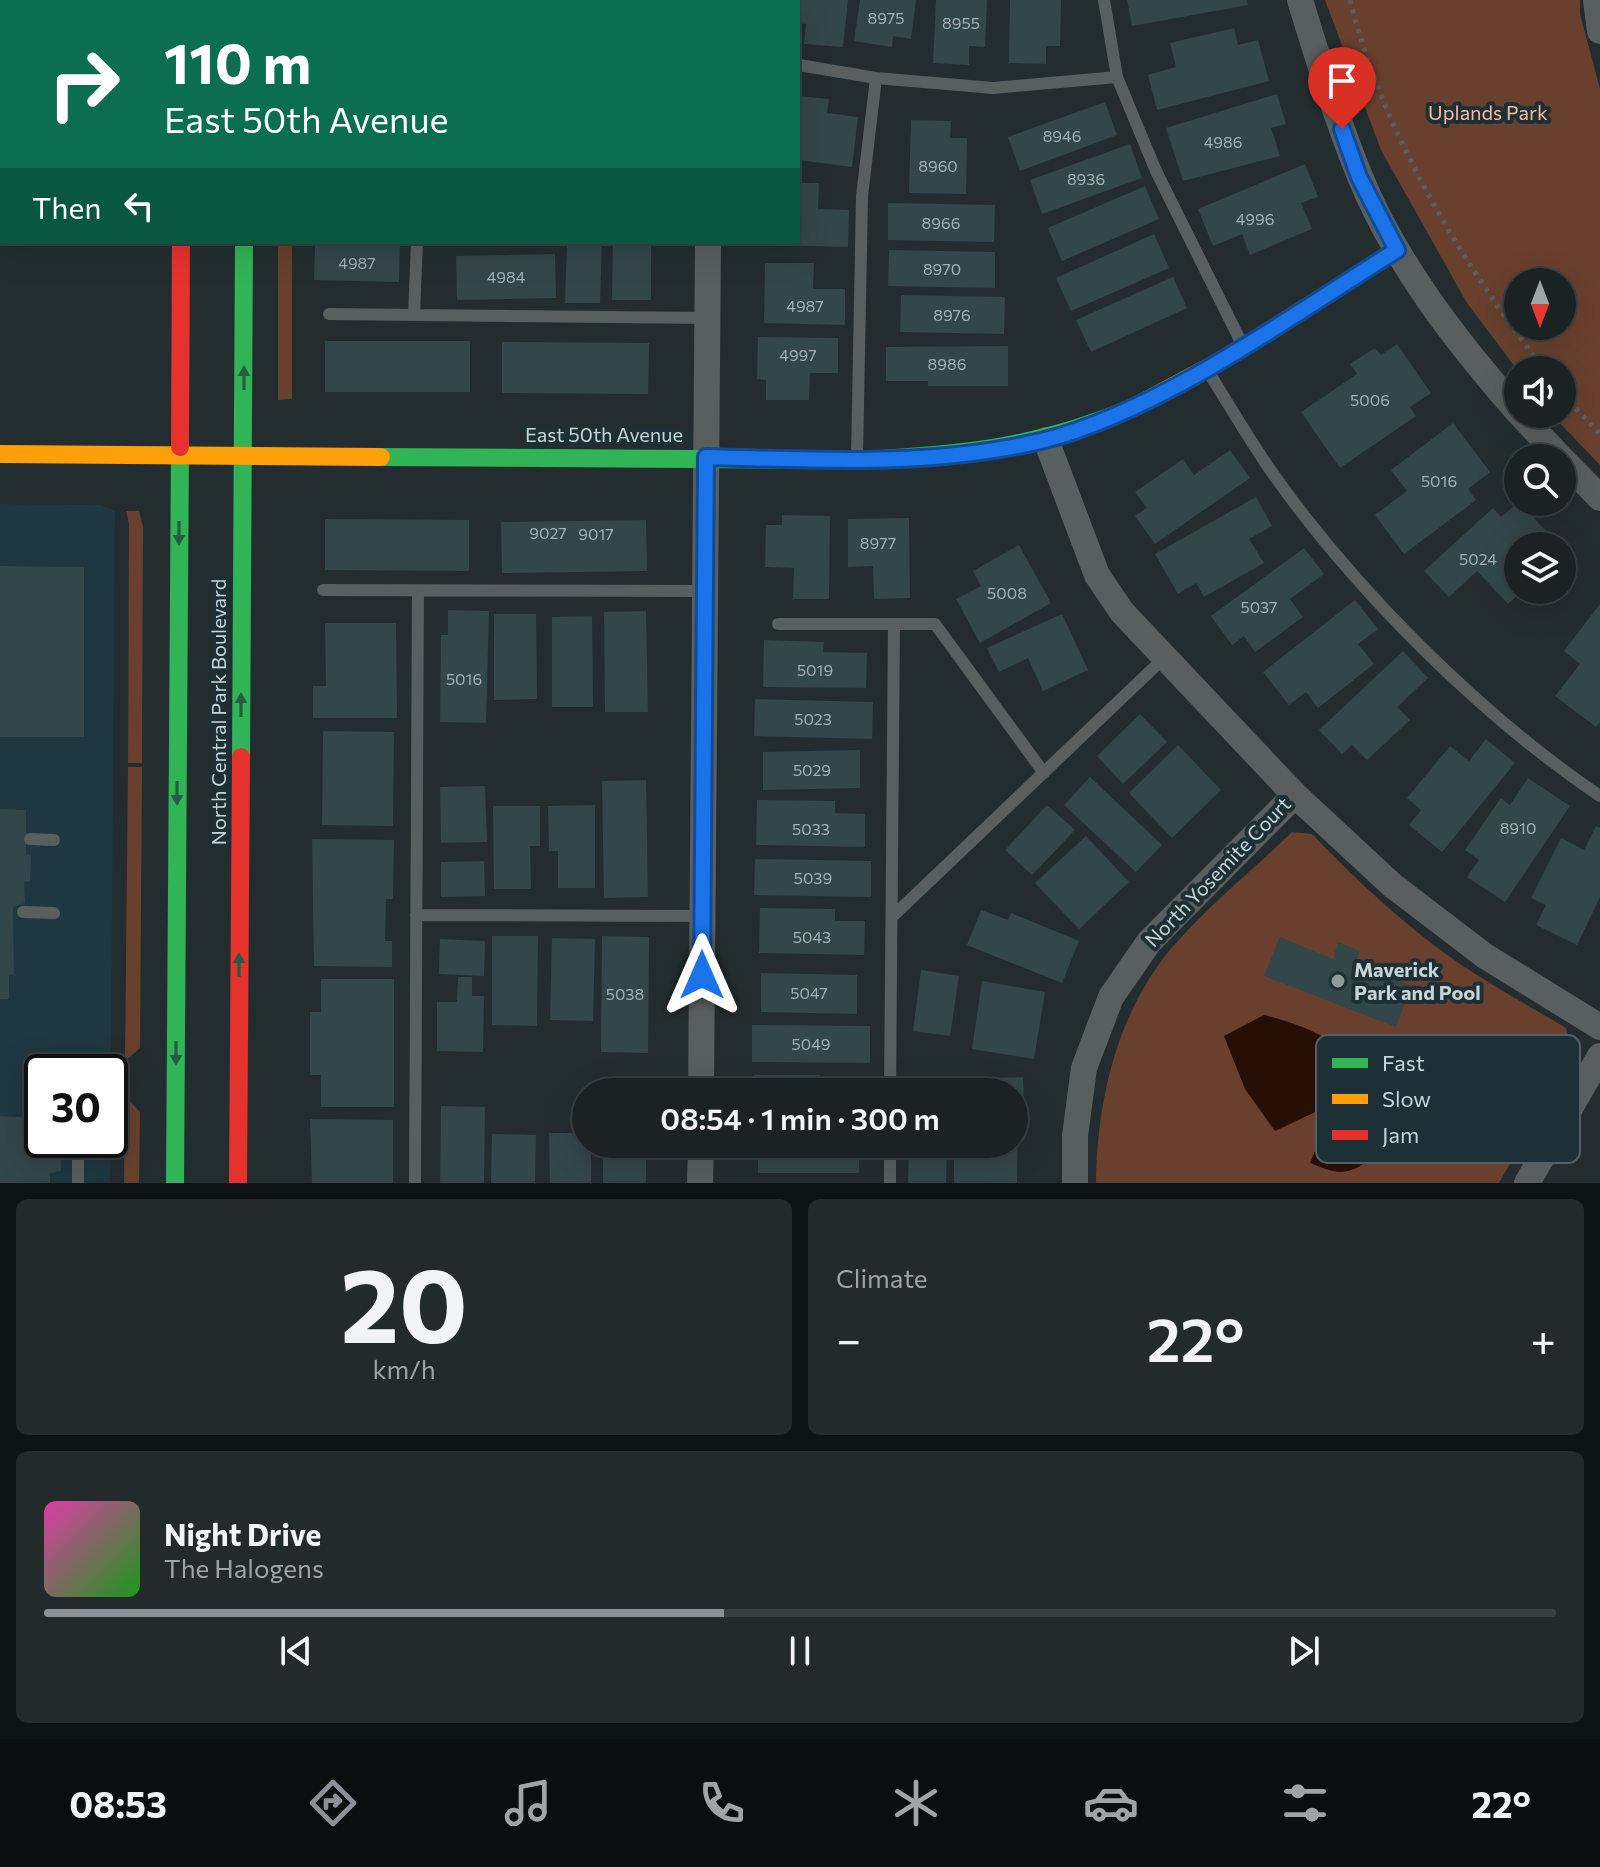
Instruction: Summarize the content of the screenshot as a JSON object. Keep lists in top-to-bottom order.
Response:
{
  "streets": {
    "main road": ["East 50th Avenue", "North Central Park Boulevard"],
    "street": ["North Yosemite Court"]
  },
  "crossings": [
    ["East 50th Avenue", "North Central Park Boulevard"],
    ["East 50th Avenue", "North Yosemite Court"]
  ],
  "parks": ["Uplands Park"],
  "places": ["Maverick Park and Pool"],
  "house_numbers": [
    "8975",
    "8955",
    "8946",
    "4986",
    "8960",
    "8936",
    "4996",
    "8966",
    "4987",
    "8970",
    "4984",
    "4987",
    "8976",
    "4997",
    "8986",
    "5006",
    "5016",
    "9027",
    "9017",
    "8977",
    "5024",
    "5008",
    "5037",
    "5019",
    "5016",
    "5023",
    "5029",
    "8910",
    "5033",
    "5039",
    "5043",
    "5047",
    "5038",
    "5049"
  ],
  "legend": ["Fast", "Slow", "Jam"],
  "north": "bottom",
  "page": {
    "turn": ["110 m", "East 50th Avenue"],
    "then": "Then",
    "limit": "30",
    "trip": "08:54 · 1 min · 300 m",
    "tile": [
      ["20", "km/h"],
      "Climate"
    ],
    "heat": ["−", "22°", "+"],
    "song": ["Night Drive", "The Halogens"],
    "tabs": ["08:53", "22°"]
  }
}
